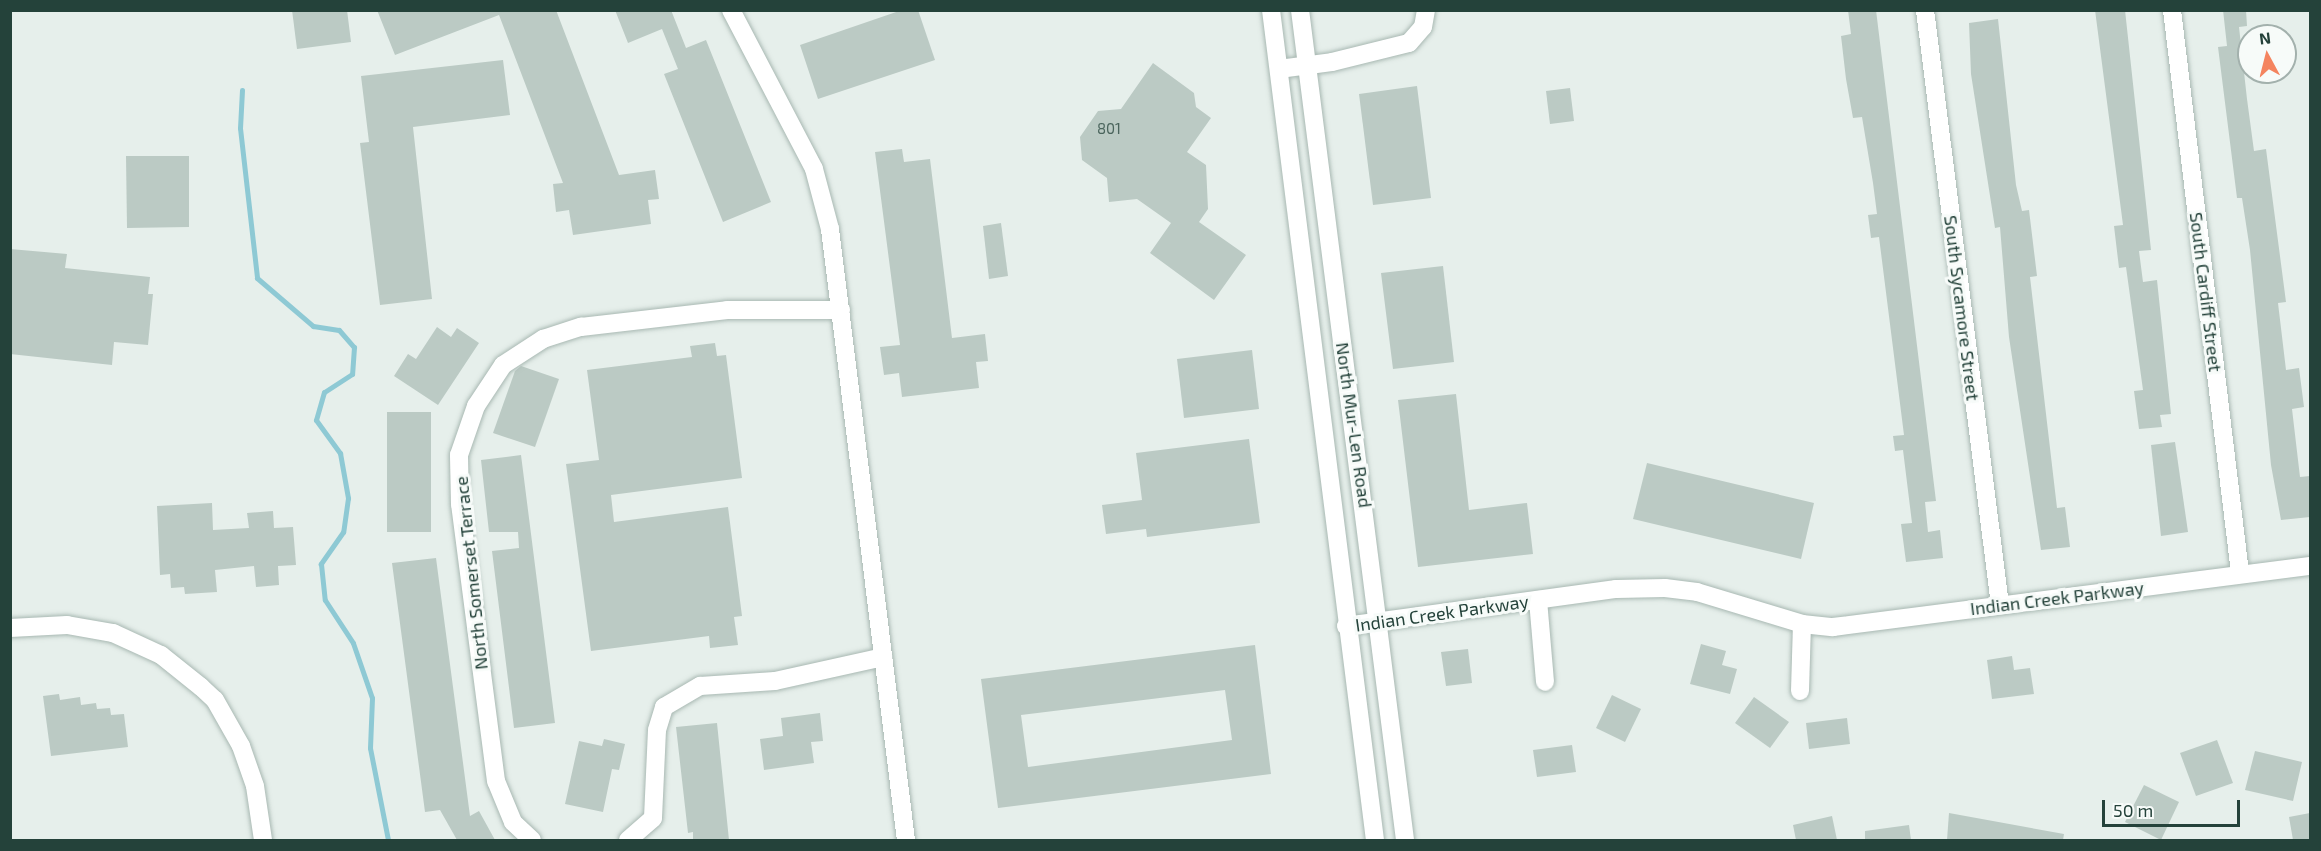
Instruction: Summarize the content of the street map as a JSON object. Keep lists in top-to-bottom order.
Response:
{
  "streets": {
    "street": [
      "South Cardiff Street",
      "South Sycamore Street",
      "North Mur-Len Road",
      "North Somerset Terrace",
      "Indian Creek Parkway"
    ]
  },
  "crossings": [
    ["South Cardiff Street", "Indian Creek Parkway"],
    ["South Sycamore Street", "Indian Creek Parkway"],
    ["North Mur-Len Road", "Indian Creek Parkway"]
  ],
  "house_numbers": ["801"],
  "scale_bar": "50 m",
  "north": "top"
}
